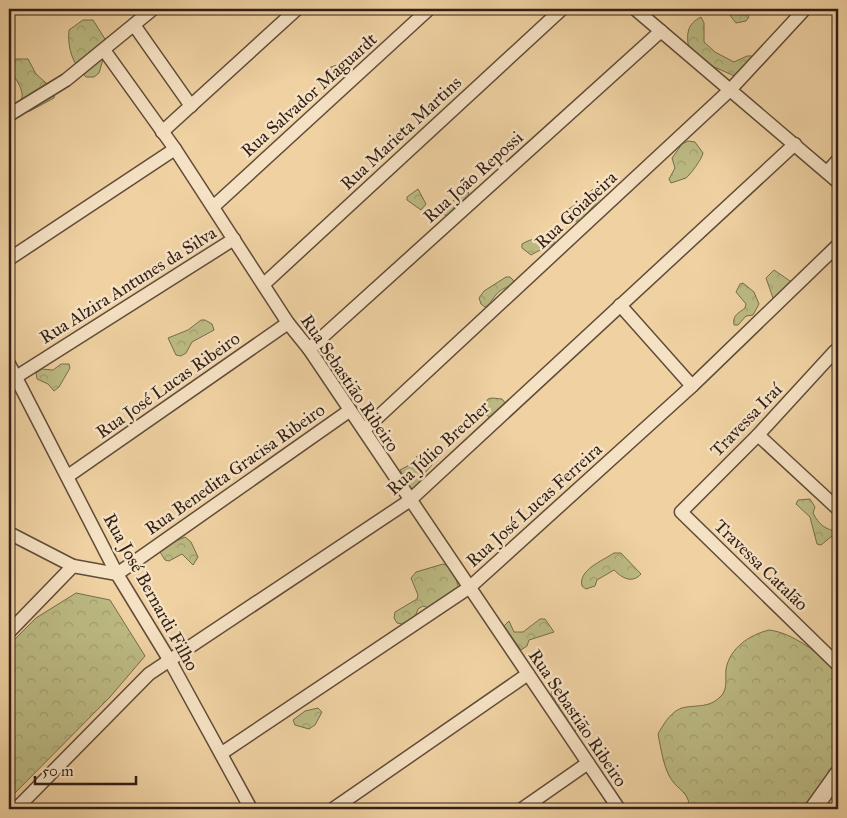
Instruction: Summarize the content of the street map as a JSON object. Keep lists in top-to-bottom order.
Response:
{
  "streets": {
    "street": [
      "Rua Salvador Maguardt",
      "Rua Marieta Martins",
      "Rua João Repossi",
      "Rua Goiabeira",
      "Rua Alzira Antunes da Silva",
      "Rua Sebastião Ribeiro",
      "Rua José Lucas Ribeiro",
      "Travessa Iraí",
      "Rua Júlio Brecher",
      "Rua Benedita Gracisa Ribeiro",
      "Rua José Lucas Ferreira",
      "Travessa Catalão",
      "Rua José Bernardi Filho"
    ]
  },
  "crossings": [
    ["Rua Salvador Maguardt", "Rua Sebastião Ribeiro"],
    ["Rua Marieta Martins", "Rua Sebastião Ribeiro"],
    ["Rua João Repossi", "Rua Sebastião Ribeiro"],
    ["Rua Goiabeira", "Rua Sebastião Ribeiro"],
    ["Rua Alzira Antunes da Silva", "Rua Sebastião Ribeiro"],
    ["Rua Alzira Antunes da Silva", "Rua José Bernardi Filho"],
    ["Rua Sebastião Ribeiro", "Rua José Lucas Ribeiro"],
    ["Rua Sebastião Ribeiro", "Rua Júlio Brecher"],
    ["Rua Sebastião Ribeiro", "Rua Benedita Gracisa Ribeiro"],
    ["Rua Sebastião Ribeiro", "Rua José Lucas Ferreira"],
    ["Rua José Lucas Ribeiro", "Rua José Bernardi Filho"],
    ["Travessa Iraí", "Travessa Catalão"],
    ["Rua Júlio Brecher", "Rua José Bernardi Filho"],
    ["Rua Benedita Gracisa Ribeiro", "Rua José Bernardi Filho"],
    ["Rua José Lucas Ferreira", "Rua José Bernardi Filho"]
  ],
  "scale_bar": "50 m"
}
